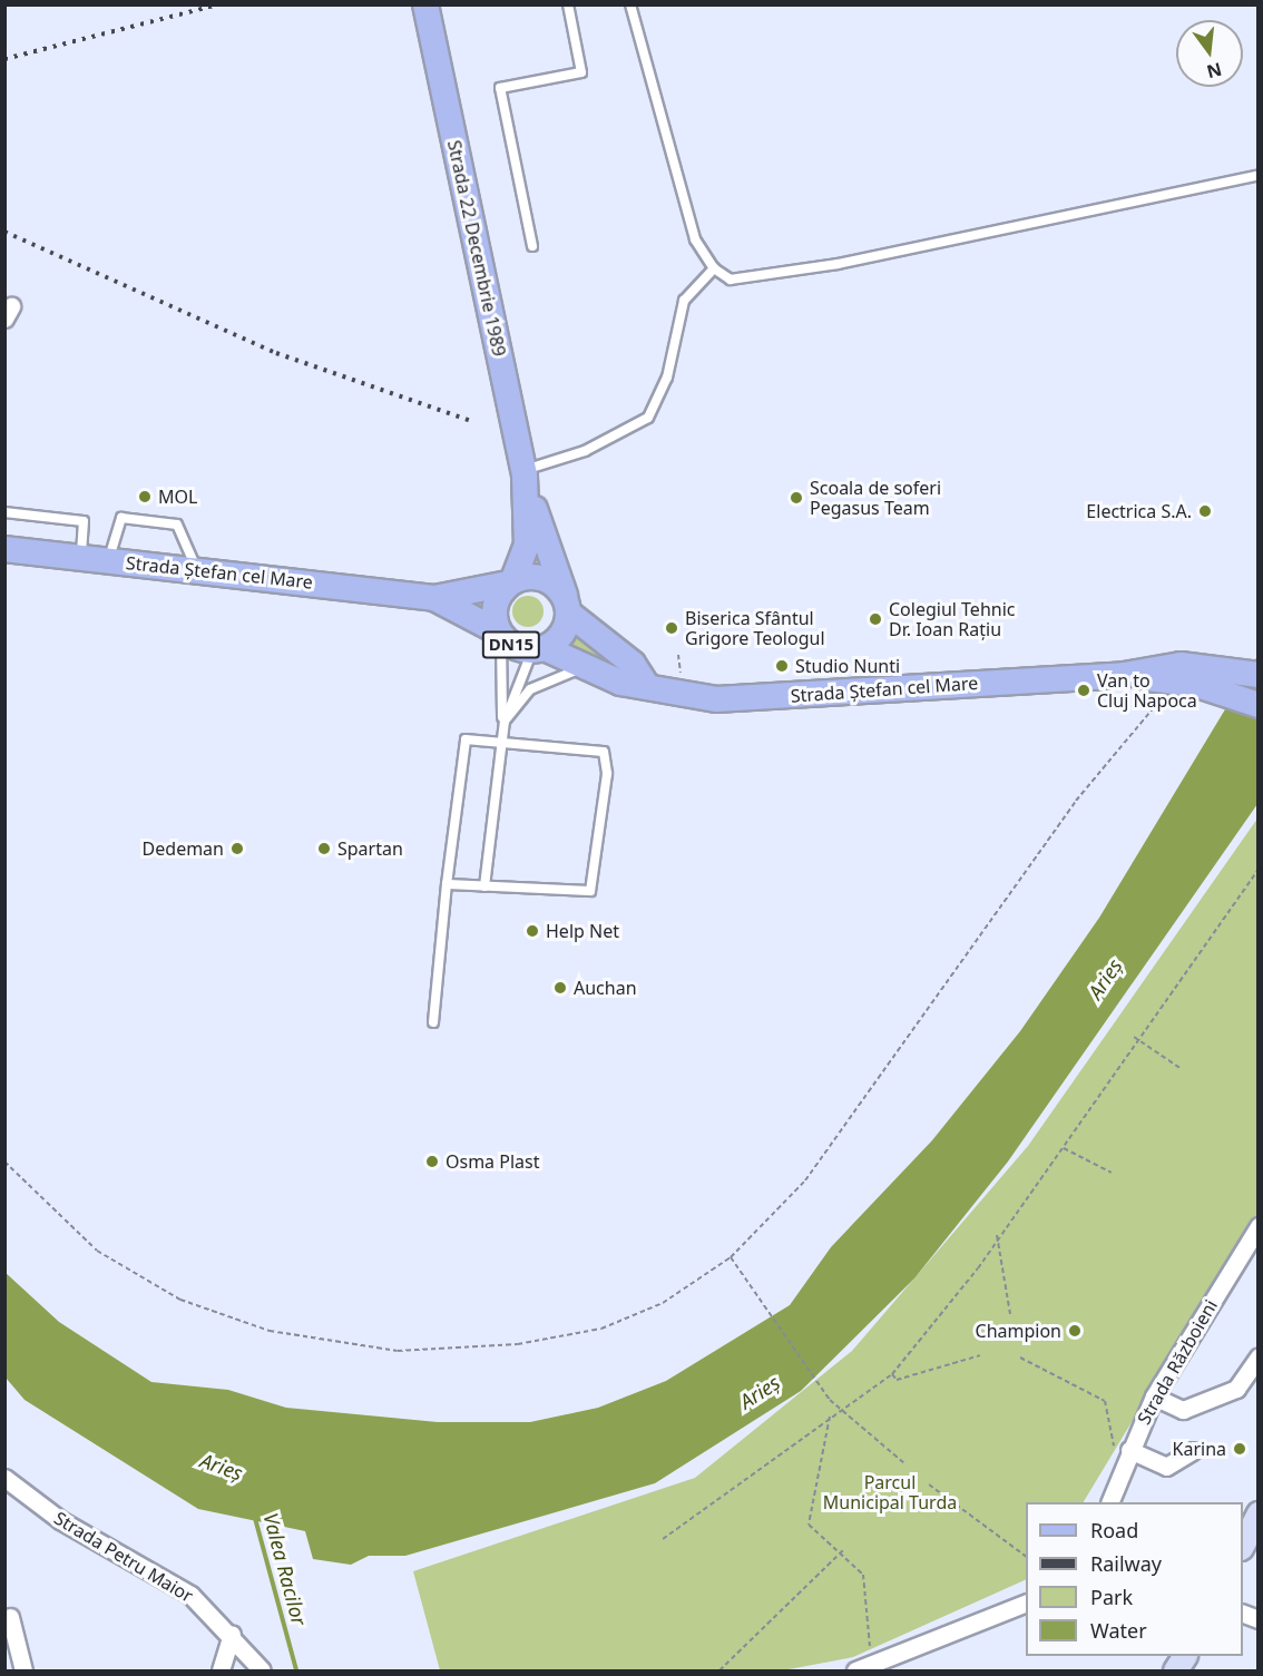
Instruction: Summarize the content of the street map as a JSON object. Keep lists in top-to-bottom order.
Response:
{
  "streets": {
    "main road": ["Strada 22 Decembrie 1989", "Strada Ștefan cel Mare", "DN15"],
    "street": ["Strada Războieni", "Strada Petru Maior"]
  },
  "crossings": [
    ["Strada 22 Decembrie 1989", "Strada Ștefan cel Mare"],
    ["Strada 22 Decembrie 1989", "DN15"],
    ["Strada Ștefan cel Mare", "DN15"]
  ],
  "water": ["Arieș", "Valea Racilor"],
  "parks": ["Parcul Municipal Turda"],
  "places": [
    "MOL",
    "Scoala de soferi Pegasus Team",
    "Electrica S.A.",
    "Colegiul Tehnic Dr. Ioan Rațiu",
    "Biserica Sfântul Grigore Teologul",
    "Studio Nunti",
    "Van to Cluj Napoca",
    "Dedeman",
    "Spartan",
    "Help Net",
    "Auchan",
    "Osma Plast",
    "Champion",
    "Karina"
  ],
  "legend": [
    "Road",
    "Railway",
    "Park",
    "Water"
  ],
  "north": "bottom"
}
